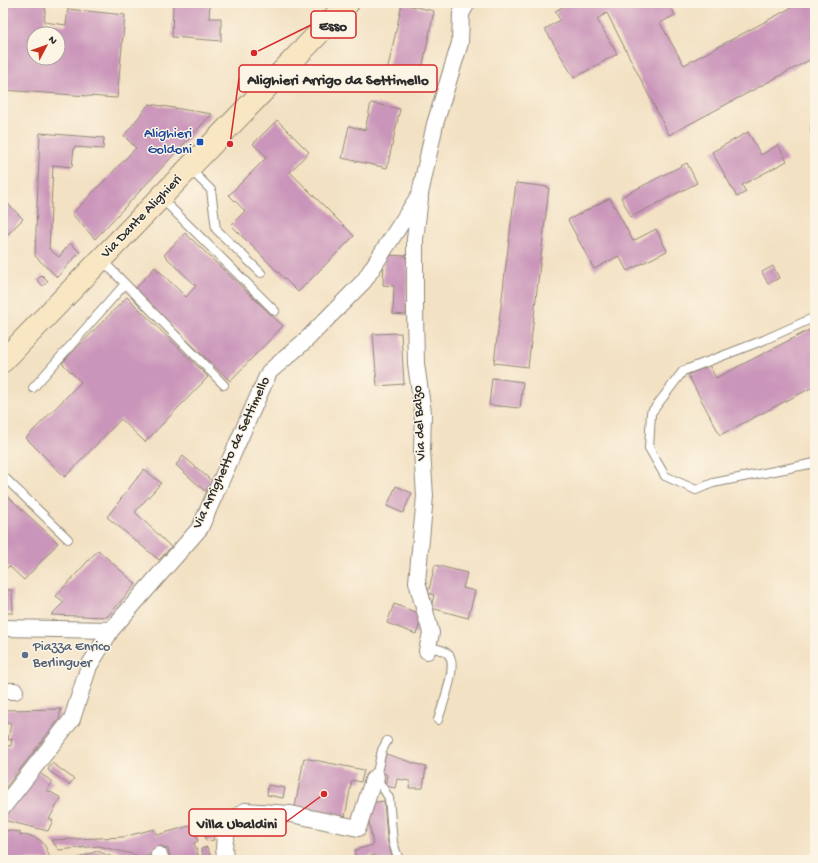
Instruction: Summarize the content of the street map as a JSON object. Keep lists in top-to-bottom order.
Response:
{
  "streets": {
    "main road": ["Via Dante Alighieri"],
    "street": ["Via del Balzo", "Via Arrighetto da Settimello"]
  },
  "crossings": [
    ["Via del Balzo", "Via Arrighetto da Settimello"]
  ],
  "places": {
    "other": [
      "Esso",
      "Alighieri Arrigo da Settimello",
      "Piazza Enrico Berlinguer",
      "Villa Ubaldini"
    ],
    "transit": ["Alighieri Goldoni"]
  },
  "north": "top right"
}
